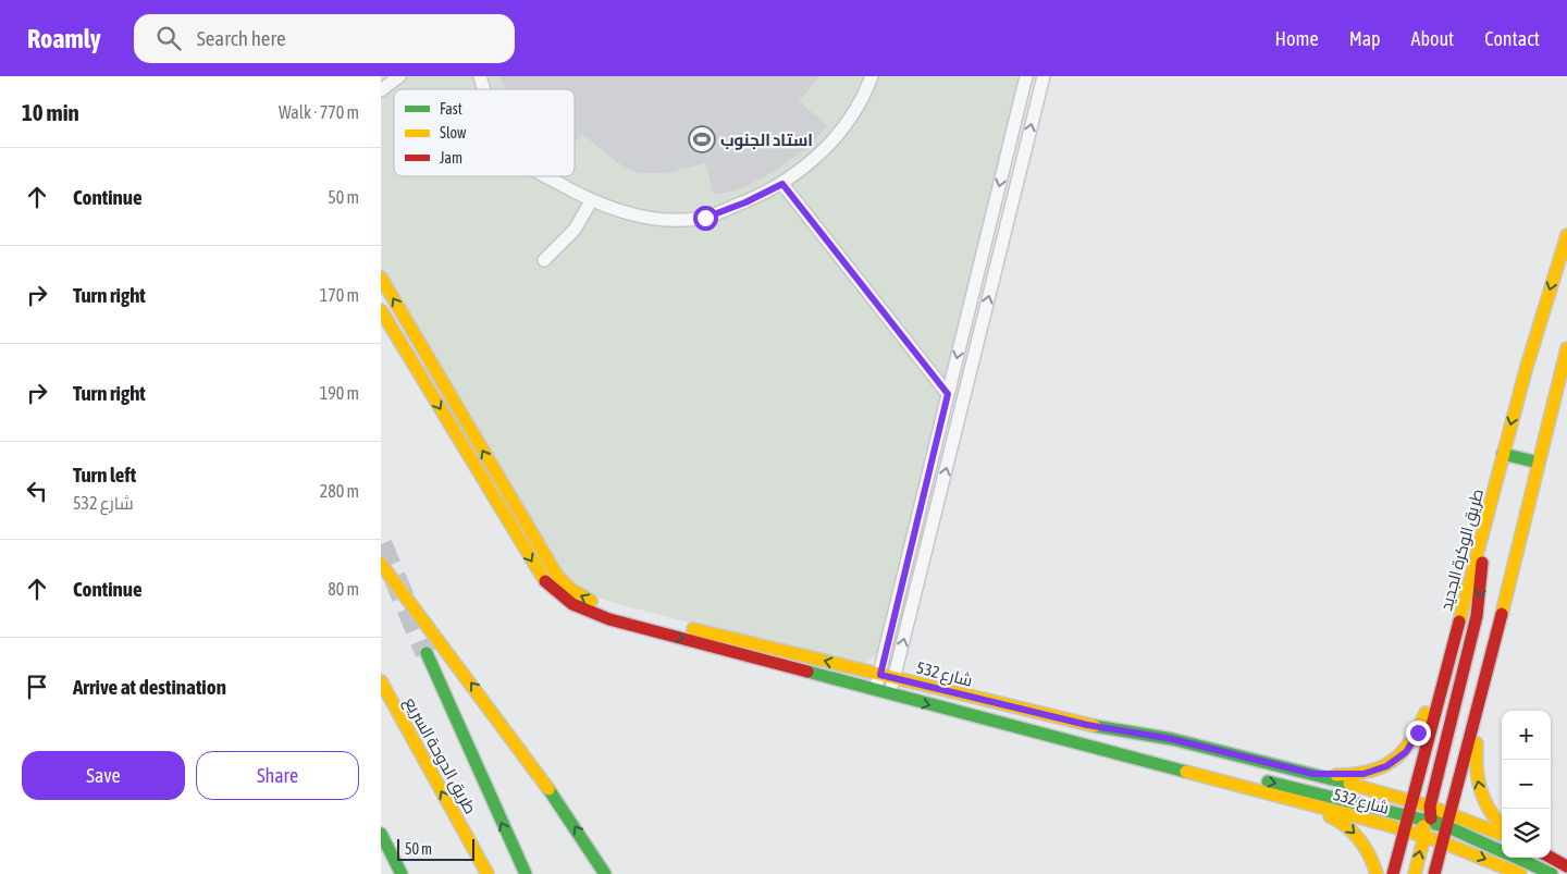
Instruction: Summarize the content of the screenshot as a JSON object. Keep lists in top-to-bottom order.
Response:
{
  "streets": {
    "main road": ["طريق الوكرة الجديد", "شارع 532", "طريق الدوحة السريع"]
  },
  "crossings": [
    ["طريق الوكرة الجديد", "شارع 532"]
  ],
  "places": {
    "sports": ["استاد الجنوب"]
  },
  "legend": ["Fast", "Slow", "Jam"],
  "scale_bar": "50 m",
  "page": {
    "header": "Roamly",
    "search": "Search here",
    "nav": [
      "Home",
      "Map",
      "About",
      "Contact"
    ],
    "heading": ["10 min", "Walk · 770 m"],
    "list": [
      ["Continue", "50 m"],
      ["Turn right", "170 m"],
      ["Turn right", "190 m"],
      ["Turn left", "شارع 532", "280 m"],
      ["Continue", "80 m"],
      "Arrive at destination"
    ],
    "map_buttons": ["+", "−"],
    "buttons": ["Save", "Share"],
    "scale": "50 m"
  }
}
